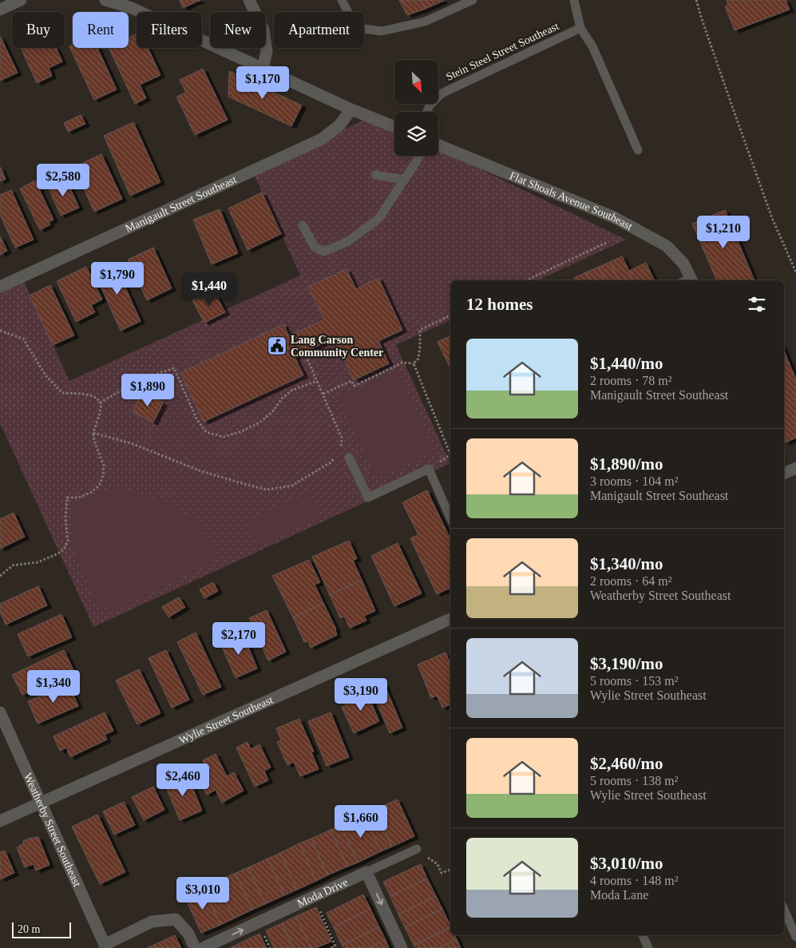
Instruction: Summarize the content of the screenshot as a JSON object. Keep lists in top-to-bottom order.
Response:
{
  "streets": {
    "street": [
      "Flat Shoals Avenue Southeast",
      "Manigault Street Southeast",
      "Wylie Street Southeast",
      "Weatherby Street Southeast",
      "Moda Drive"
    ],
    "lane": ["Stein Steel Street Southeast"]
  },
  "crossings": [
    ["Wylie Street Southeast", "Weatherby Street Southeast"]
  ],
  "one_way": ["Moda Drive"],
  "places": {
    "public building": ["Lang Carson Community Center"]
  },
  "scale_bar": "20 m",
  "north": "bottom right",
  "page": {
    "chip": [
      "Buy",
      "Rent",
      "Filters",
      "New",
      "Apartment"
    ],
    "price": [
      "$1,170",
      "$2,580",
      "$1,210",
      "$1,790",
      "$1,440",
      "$1,890",
      "$2,170",
      "$1,340",
      "$3,190",
      "$2,460",
      "$1,660",
      "$3,010"
    ],
    "heading": "12 homes",
    "list": [
      {
        "name": "$1,440/mo",
        "note": "2 rooms · 78 m² · Manigault Street Southeast"
      },
      {
        "name": "$1,890/mo",
        "note": "3 rooms · 104 m² · Manigault Street Southeast"
      },
      {
        "name": "$1,340/mo",
        "note": "2 rooms · 64 m² · Weatherby Street Southeast"
      },
      {
        "name": "$3,190/mo",
        "note": "5 rooms · 153 m² · Wylie Street Southeast"
      },
      {
        "name": "$2,460/mo",
        "note": "5 rooms · 138 m² · Wylie Street Southeast"
      },
      {
        "name": "$3,010/mo",
        "note": "4 rooms · 148 m² · Moda Lane"
      }
    ],
    "scale": "20 m"
  }
}
